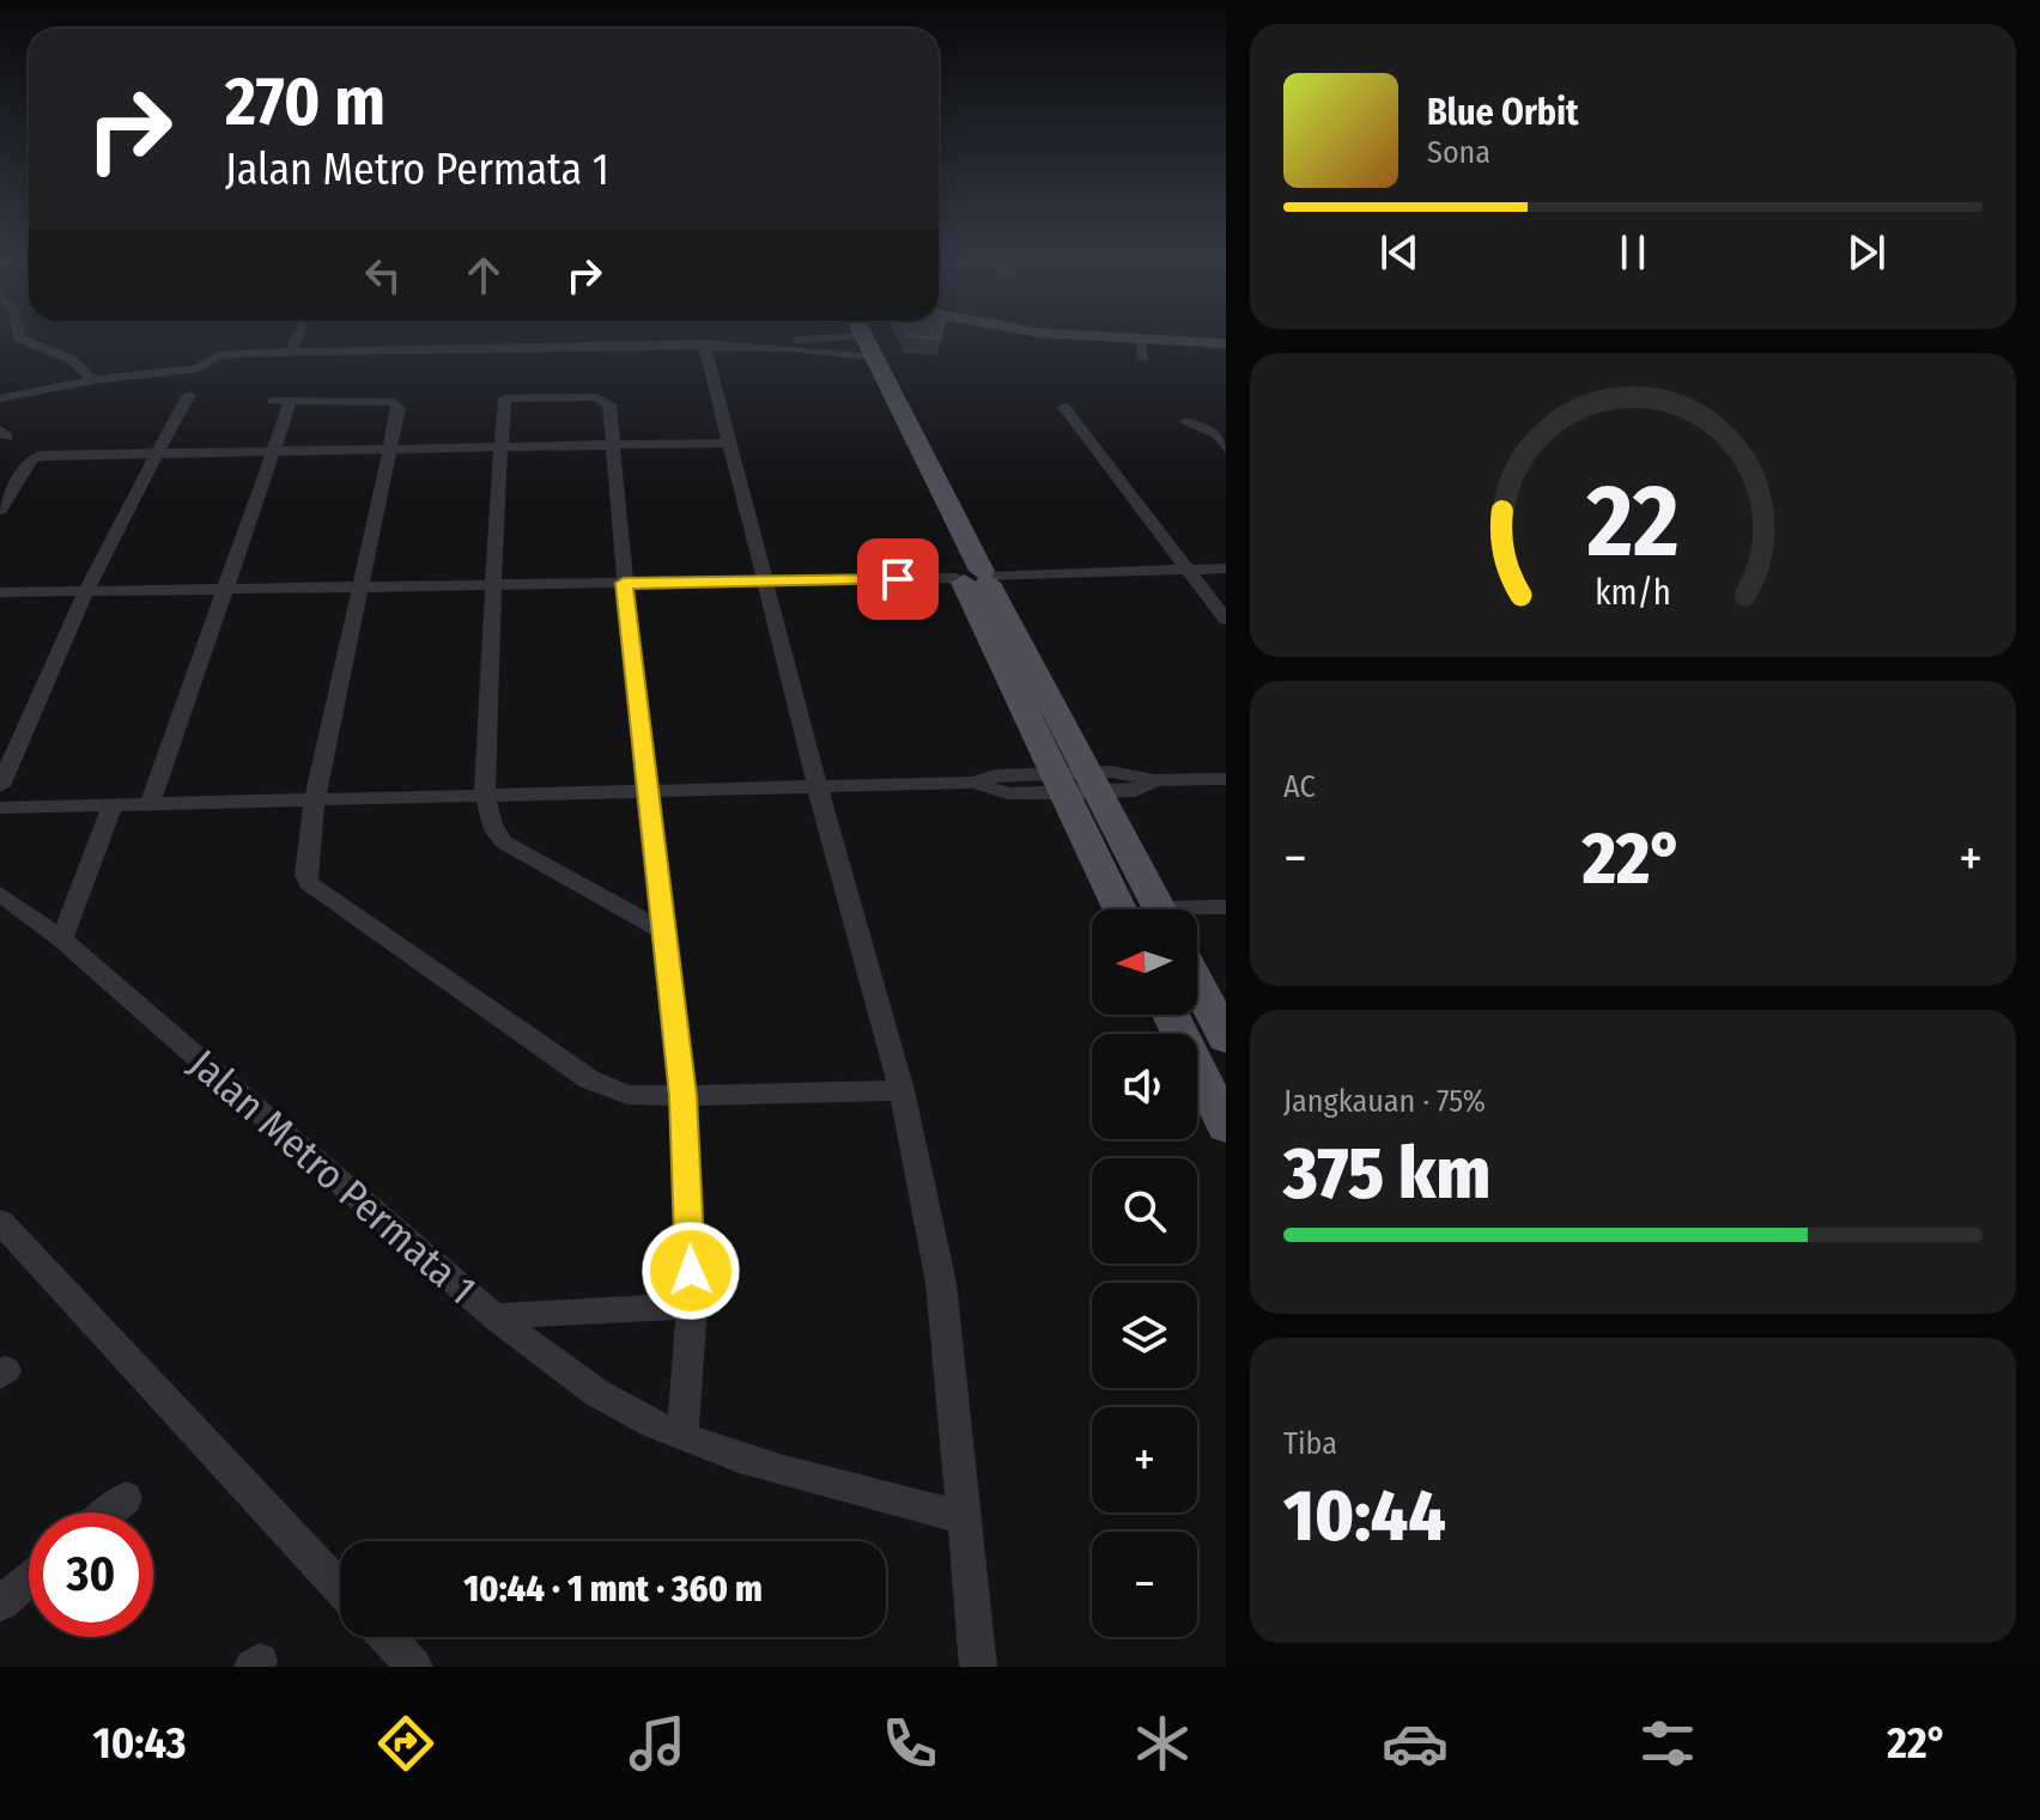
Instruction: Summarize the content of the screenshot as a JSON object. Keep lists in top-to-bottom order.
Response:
{
  "streets": {
    "street": ["Jalan Metro Permata 1"]
  },
  "north": "left",
  "page": {
    "turn": ["270 m", "Jalan Metro Permata 1"],
    "song": ["Blue Orbit", "Sona"],
    "tile": [
      "AC",
      ["Jangkauan · 75%", "375 km"],
      ["Tiba", "10:44"]
    ],
    "heat": ["−", "22°", "+"],
    "map_buttons": ["+", "−"],
    "limit": "30",
    "trip": "10:44 · 1 mnt · 360 m",
    "tabs": ["10:43", "22°"],
    "gauge": ["22", "km/h"]
  }
}
